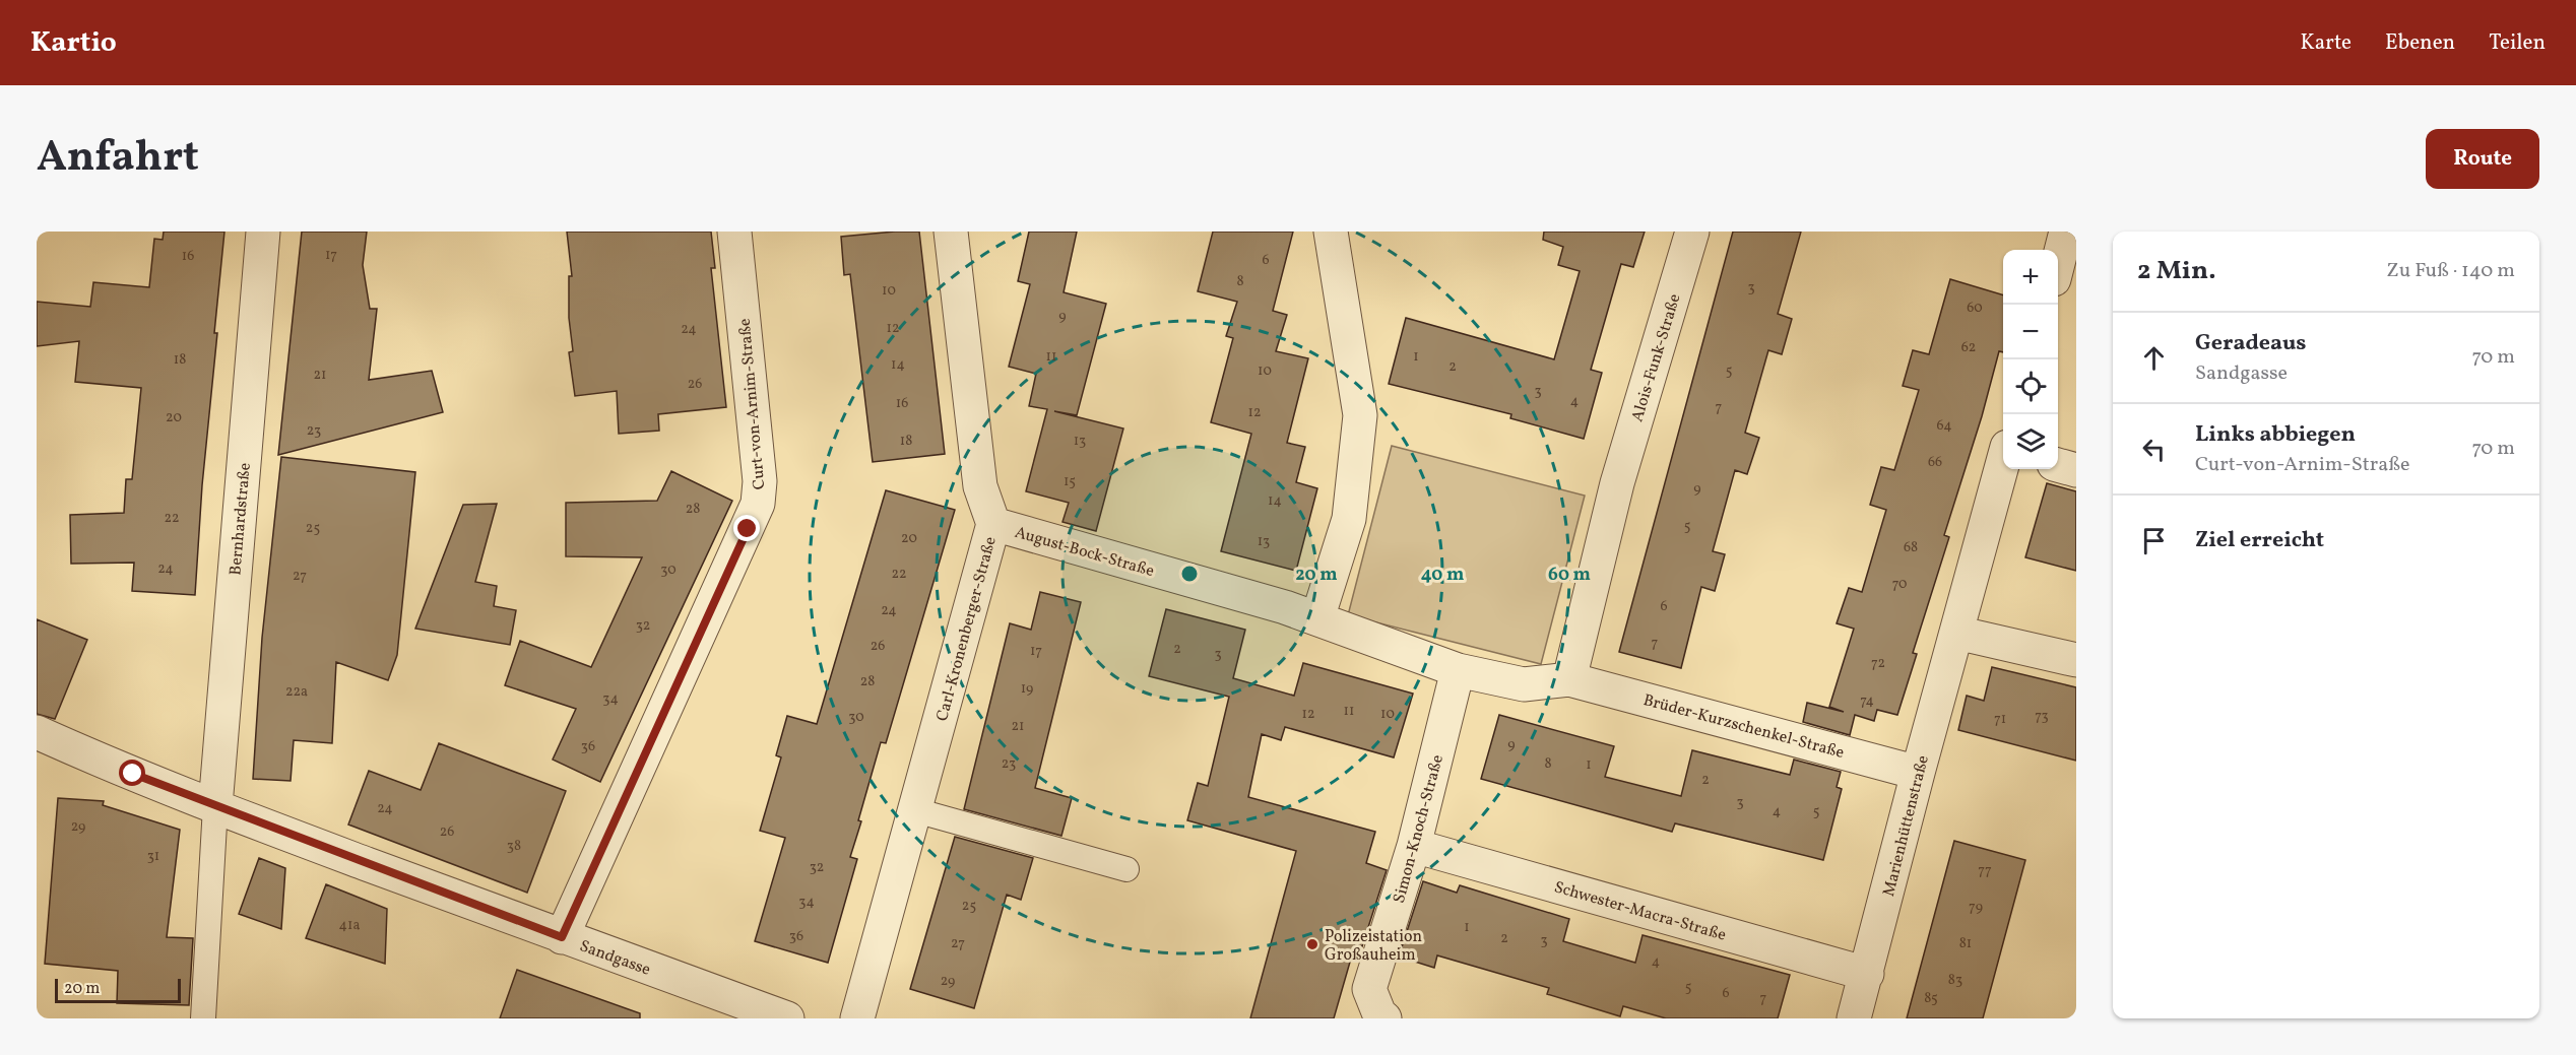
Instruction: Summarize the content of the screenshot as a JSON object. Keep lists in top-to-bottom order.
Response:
{
  "streets": {
    "street": [
      "Alois-Funk-Straße",
      "Curt-von-Arnim-Straße",
      "Bernhardstraße",
      "August-Bock-Straße",
      "Carl-Kronenberger-Straße",
      "Brüder-Kurzschenkel-Straße",
      "Marienhüttenstraße",
      "Simon-Knoch-Straße",
      "Schwester-Macra-Straße",
      "Sandgasse"
    ]
  },
  "crossings": [
    ["Alois-Funk-Straße", "August-Bock-Straße"],
    ["Alois-Funk-Straße", "Brüder-Kurzschenkel-Straße"],
    ["Curt-von-Arnim-Straße", "Sandgasse"],
    ["Bernhardstraße", "Sandgasse"],
    ["August-Bock-Straße", "Carl-Kronenberger-Straße"],
    ["August-Bock-Straße", "Brüder-Kurzschenkel-Straße"],
    ["August-Bock-Straße", "Simon-Knoch-Straße"],
    ["Brüder-Kurzschenkel-Straße", "Marienhüttenstraße"],
    ["Marienhüttenstraße", "Schwester-Macra-Straße"],
    ["Simon-Knoch-Straße", "Schwester-Macra-Straße"]
  ],
  "places": ["Polizeistation Großauheim"],
  "house_numbers": [
    "17",
    "16",
    "6",
    "8",
    "3",
    "10",
    "60",
    "9",
    "12",
    "24",
    "62",
    "11",
    "1",
    "18",
    "14",
    "2",
    "10",
    "5",
    "21",
    "26",
    "3",
    "4",
    "16",
    "7",
    "12",
    "20",
    "64",
    "23",
    "18",
    "13",
    "66",
    "15",
    "9",
    "14",
    "28",
    "22",
    "5",
    "25",
    "20",
    "13",
    "68",
    "24",
    "30",
    "22",
    "27",
    "70",
    "6",
    "24",
    "32",
    "7",
    "26",
    "2",
    "17",
    "3",
    "72",
    "28",
    "19",
    "22a",
    "34",
    "74",
    "11",
    "12",
    "10",
    "73",
    "30",
    "71",
    "21",
    "9",
    "36",
    "23",
    "8",
    "1",
    "2",
    "3",
    "24",
    "4",
    "5",
    "29",
    "26",
    "38",
    "31",
    "32",
    "77",
    "34",
    "25",
    "79",
    "41a",
    "1",
    "36",
    "2",
    "3",
    "27",
    "81",
    "4",
    "83",
    "29",
    "5",
    "6",
    "7",
    "85"
  ],
  "scale_bar": "20 m",
  "page": {
    "header": "Kartio",
    "nav": ["Karte", "Ebenen", "Teilen"],
    "title": "Anfahrt",
    "buttons": "Route",
    "heading": ["2 Min.", "Zu Fuß · 140 m"],
    "map_buttons": ["+", "−"],
    "list": [
      ["Geradeaus", "Sandgasse", "70 m"],
      ["Links abbiegen", "Curt-von-Arnim-Straße", "70 m"],
      "Ziel erreicht"
    ],
    "scale": "20 m"
  },
  "rings": ["20 m", "40 m", "60 m"]
}
